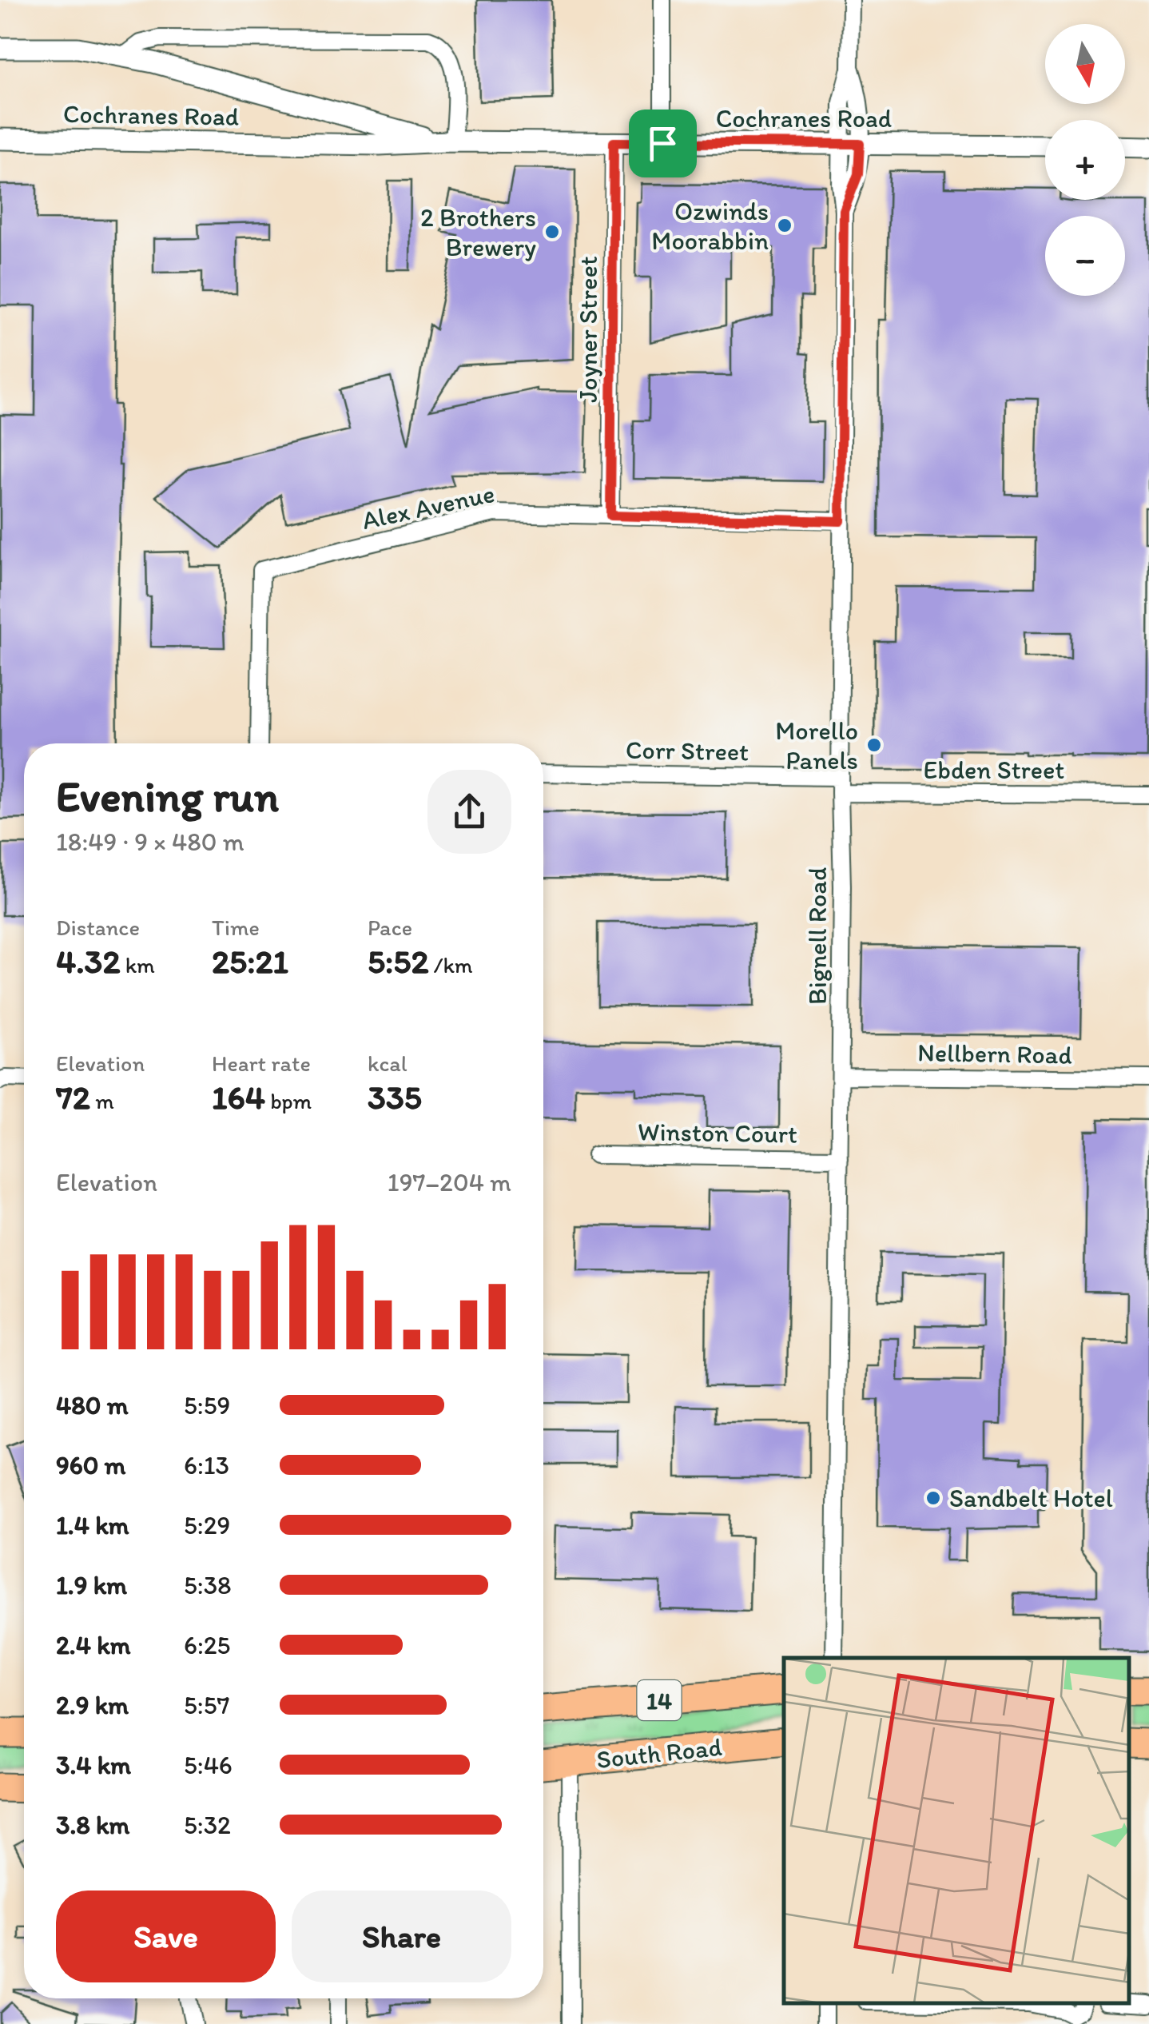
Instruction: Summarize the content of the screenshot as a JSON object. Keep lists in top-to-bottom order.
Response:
{
  "streets": {
    "highway": ["14", "South Road"],
    "street": [
      "Cochranes Road",
      "Joyner Street",
      "Alex Avenue",
      "Corr Street",
      "Ebden Street",
      "Bignell Road",
      "Nellbern Road",
      "Winston Court"
    ]
  },
  "crossings": [
    ["Cochranes Road", "Joyner Street"],
    ["Cochranes Road", "Bignell Road"],
    ["Joyner Street", "Alex Avenue"],
    ["Alex Avenue", "Bignell Road"],
    ["Corr Street", "Ebden Street"],
    ["Corr Street", "Bignell Road"],
    ["Ebden Street", "Bignell Road"],
    ["Bignell Road", "Nellbern Road"],
    ["Bignell Road", "Winston Court"]
  ],
  "places": [
    "Ozwinds Moorabbin",
    "2 Brothers Brewery",
    "Morello Panels",
    "Sandbelt Hotel"
  ],
  "north": "bottom",
  "page": {
    "map_buttons": ["+", "−"],
    "heading": ["Evening run", "18:49 · 9 × 480 m"],
    "stats": [
      ["Distance", "4.32 km"],
      ["Time", "25:21"],
      ["Pace", "5:52 /km"],
      ["Elevation", "72 m"],
      ["Heart rate", "164 bpm"],
      ["kcal", "335"]
    ],
    "chart": ["Elevation", "197–204 m"],
    "list": [
      {
        "name": "480 m",
        "note": "5:59"
      },
      {
        "name": "960 m",
        "note": "6:13"
      },
      {
        "name": "1.4 km",
        "note": "5:29"
      },
      {
        "name": "1.9 km",
        "note": "5:38"
      },
      {
        "name": "2.4 km",
        "note": "6:25"
      },
      {
        "name": "2.9 km",
        "note": "5:57"
      },
      {
        "name": "3.4 km",
        "note": "5:46"
      },
      {
        "name": "3.8 km",
        "note": "5:32"
      }
    ],
    "buttons": ["Save", "Share"]
  }
}
